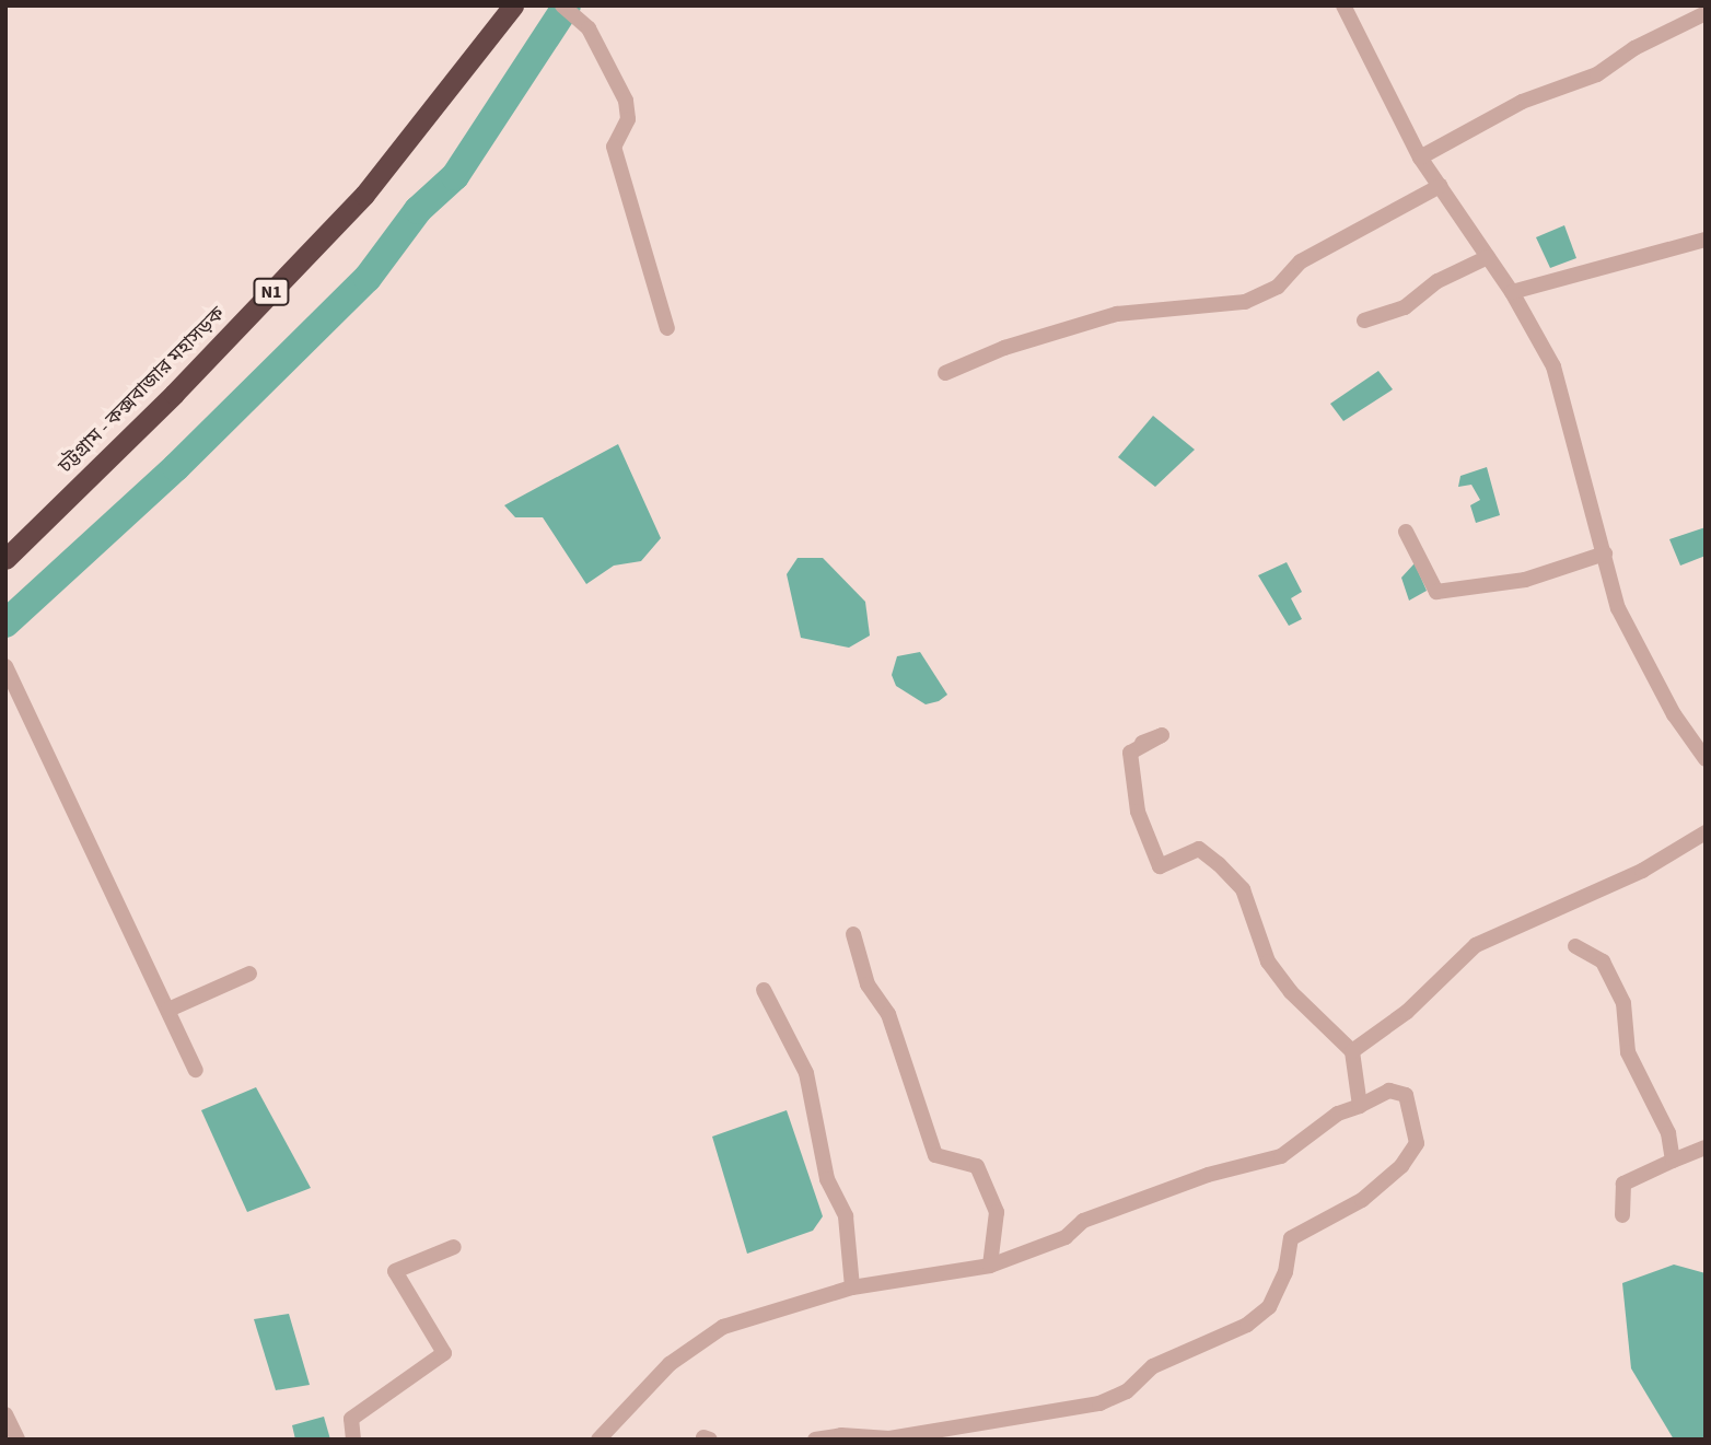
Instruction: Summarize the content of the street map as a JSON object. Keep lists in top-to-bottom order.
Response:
{
  "streets": {
    "highway": ["N1", "চট্টগ্রাম - কক্সবাজার মহাসড়ক"]
  }
}
